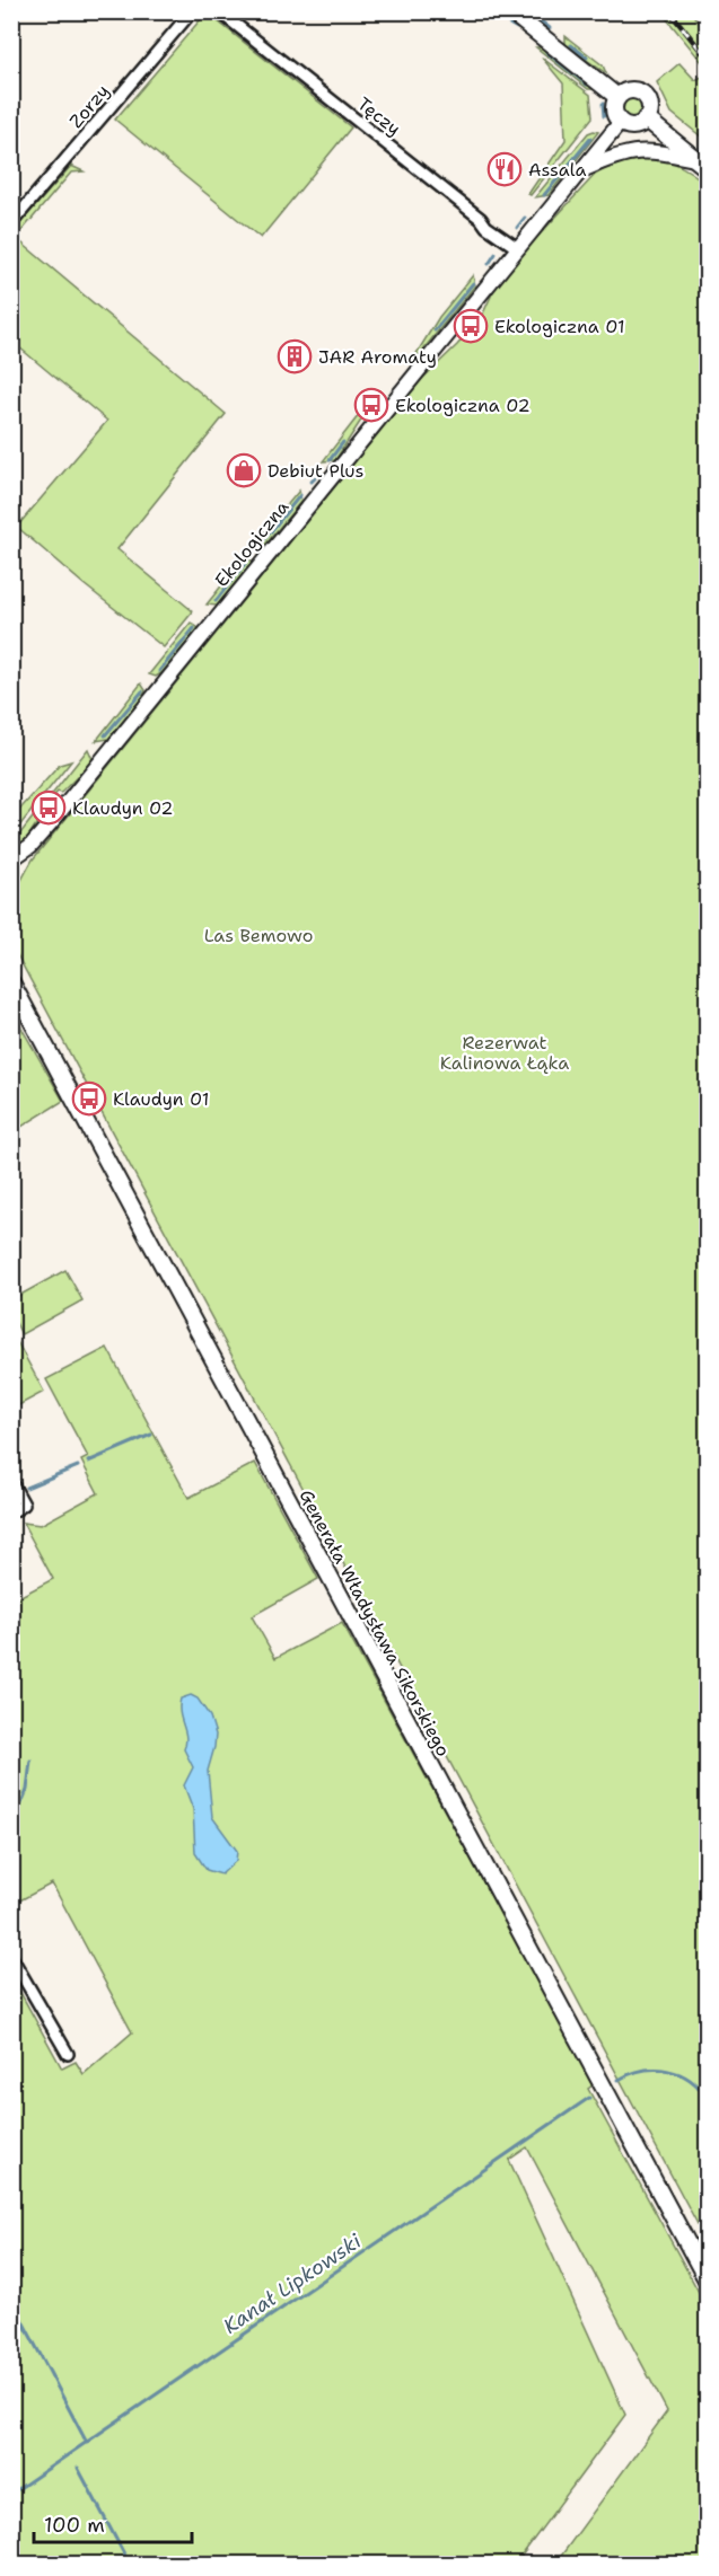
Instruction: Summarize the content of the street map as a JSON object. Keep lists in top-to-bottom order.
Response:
{
  "streets": {
    "main road": ["Generała Władysława Sikorskiego"],
    "street": ["Zorzy", "Tęczy", "Ekologiczna"]
  },
  "crossings": [
    ["Tęczy", "Ekologiczna"]
  ],
  "water": ["Kanał Lipkowski"],
  "parks": ["Las Bemowo", "Rezerwat Kalinowa Łąka"],
  "places": {
    "restaurant": ["Assala"],
    "bus stop": [
      "Ekologiczna 01",
      "Ekologiczna 02",
      "Klaudyn 02",
      "Klaudyn 01"
    ],
    "building": ["JAR Aromaty"],
    "shop": ["Debiut Plus"]
  },
  "scale_bar": "100 m"
}
